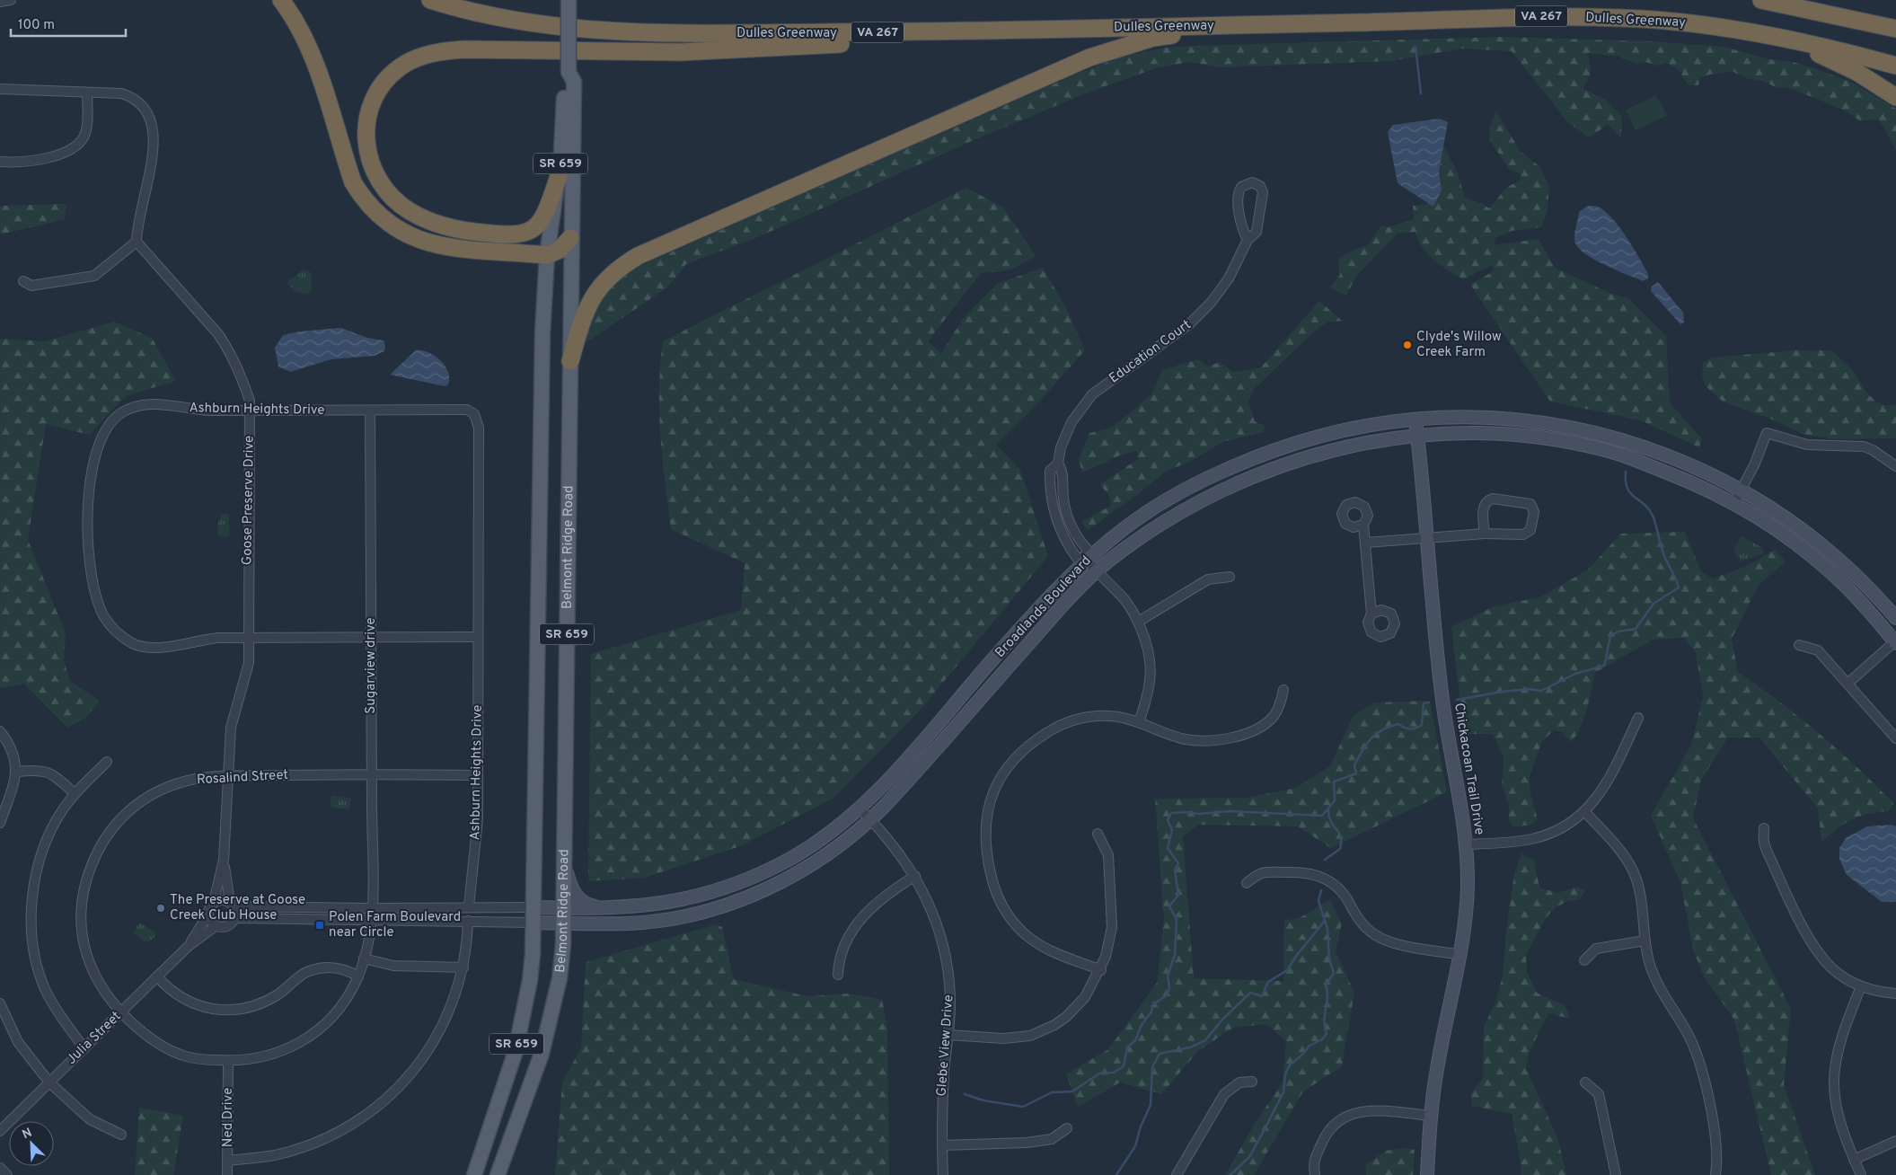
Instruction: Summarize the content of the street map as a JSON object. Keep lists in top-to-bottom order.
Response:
{
  "streets": {
    "highway": ["VA 267", "Dulles Greenway"],
    "main road": [
      "SR 659",
      "Belmont Ridge Road",
      "Broadlands Boulevard",
      "Chickacoan Trail Drive"
    ],
    "street": [
      "Education Court",
      "Ashburn Heights Drive",
      "Goose Preserve Drive",
      "Sugarview drive",
      "Rosalind Street",
      "Julia Street",
      "Glebe View Drive",
      "Ned Drive"
    ]
  },
  "crossings": [
    ["Education Court", "Broadlands Boulevard"],
    ["Ashburn Heights Drive", "Goose Preserve Drive"],
    ["Ashburn Heights Drive", "Sugarview drive"],
    ["Ashburn Heights Drive", "Rosalind Street"],
    ["Goose Preserve Drive", "Rosalind Street"],
    ["Belmont Ridge Road", "Broadlands Boulevard"],
    ["Broadlands Boulevard", "Chickacoan Trail Drive"],
    ["Broadlands Boulevard", "Glebe View Drive"],
    ["Sugarview drive", "Rosalind Street"],
    ["Rosalind Street", "Julia Street"],
    ["Rosalind Street", "Ned Drive"]
  ],
  "places": {
    "other": ["Clyde's Willow Creek Farm", "The Preserve at Goose Creek Club House"],
    "transit": ["Polen Farm Boulevard near Circle"]
  },
  "scale_bar": "100 m",
  "north": "top left"
}
